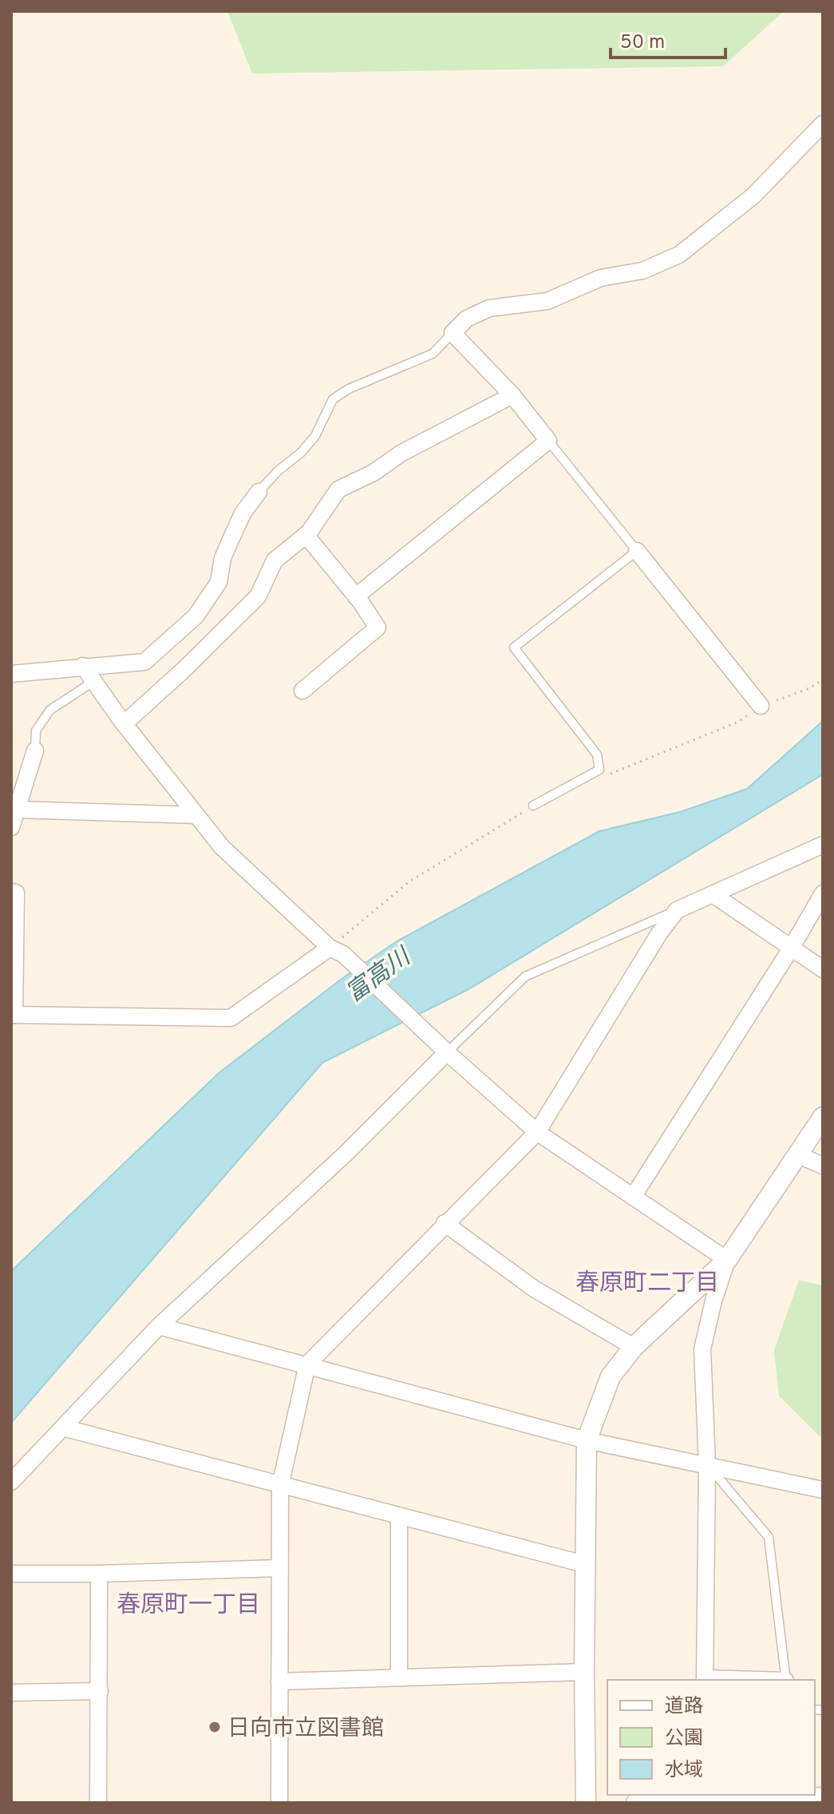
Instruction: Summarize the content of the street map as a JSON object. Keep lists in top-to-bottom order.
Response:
{
  "districts": ["春原町二丁目", "春原町一丁目"],
  "water": ["富高川"],
  "places": ["日向市立図書館"],
  "legend": ["道路", "公園", "水域"],
  "scale_bar": "50 m"
}
